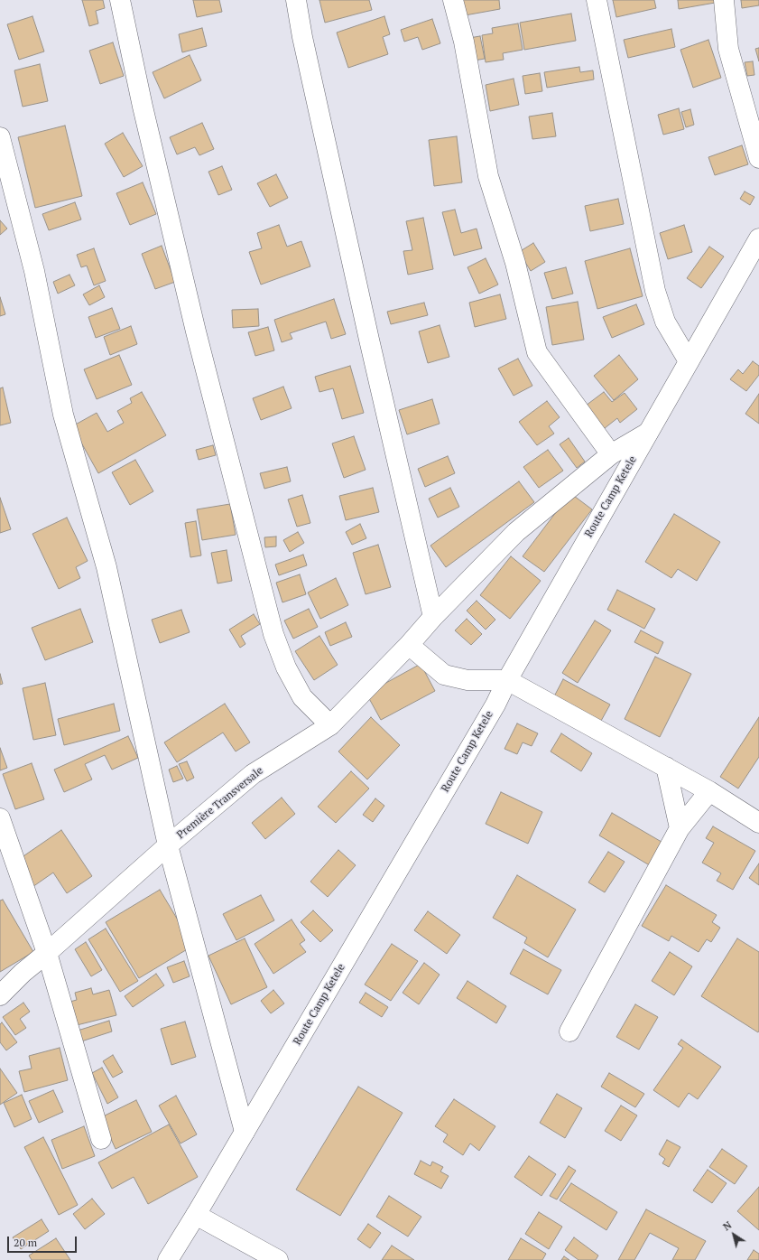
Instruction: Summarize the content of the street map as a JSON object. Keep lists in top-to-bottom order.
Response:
{
  "streets": {
    "street": ["Route Camp Ketele", "Première Transversale"]
  },
  "crossings": [
    ["Route Camp Ketele", "Première Transversale"]
  ],
  "scale_bar": "20 m",
  "north": "top left"
}
